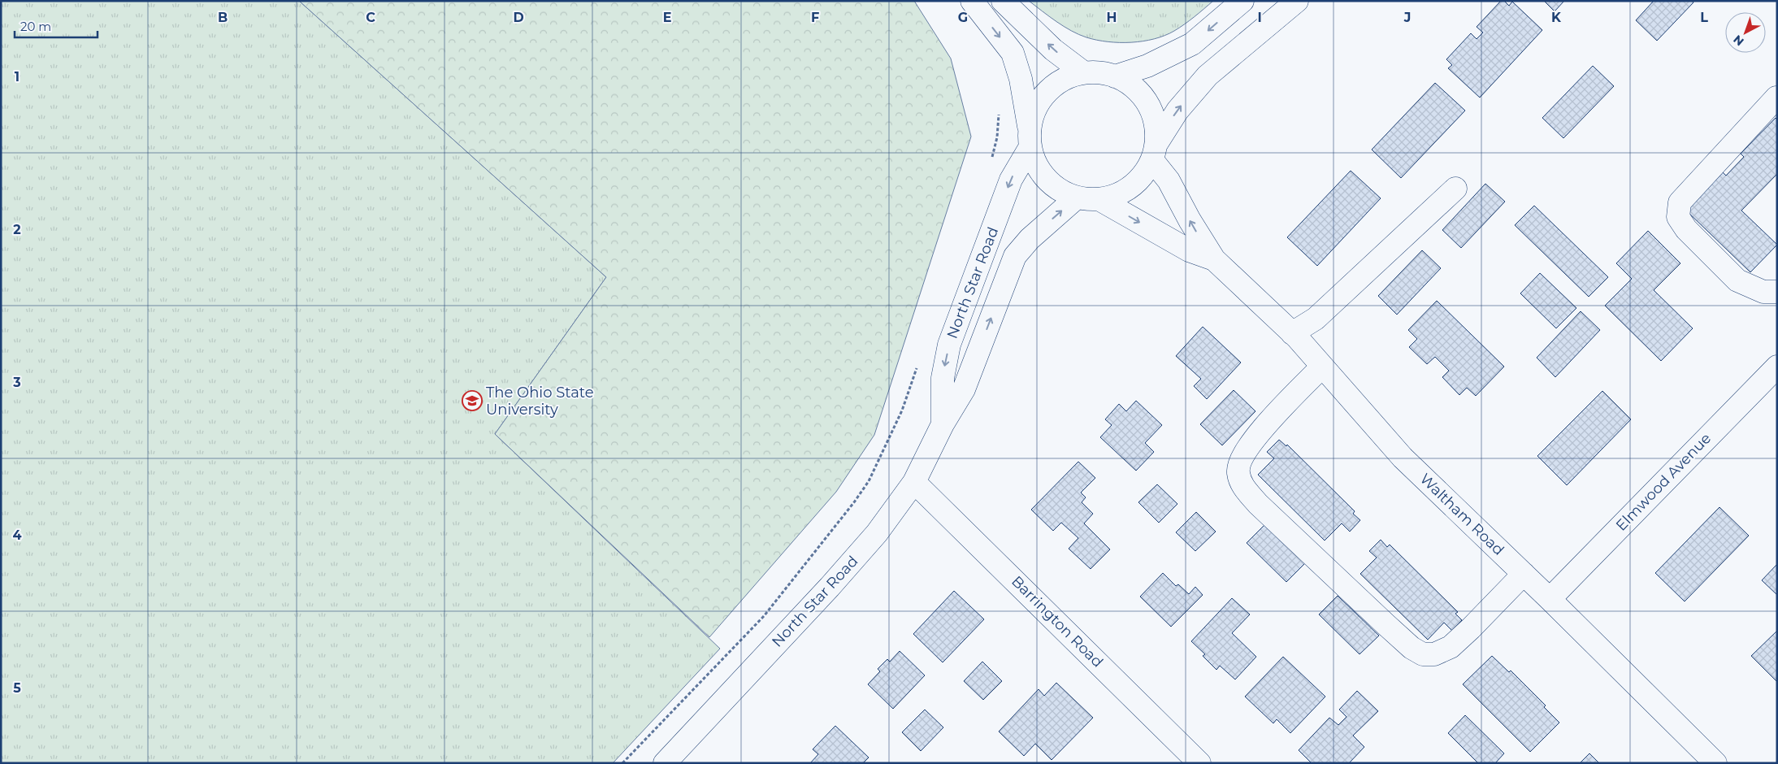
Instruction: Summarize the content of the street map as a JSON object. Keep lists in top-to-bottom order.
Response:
{
  "streets": {
    "street": [
      "North Star Road",
      "Elmwood Avenue",
      "Waltham Road",
      "Barrington Road"
    ]
  },
  "crossings": [
    ["North Star Road", "Waltham Road"],
    ["North Star Road", "Barrington Road"],
    ["Elmwood Avenue", "Waltham Road"]
  ],
  "places": {
    "school or university": ["The Ohio State University"]
  },
  "scale_bar": "20 m",
  "north": "bottom left",
  "grid": {
    "columns": [
      "B",
      "C",
      "D",
      "E",
      "F",
      "G",
      "H",
      "I",
      "J",
      "K",
      "L"
    ],
    "rows": [
      "1",
      "2",
      "3",
      "4",
      "5"
    ]
  }
}
